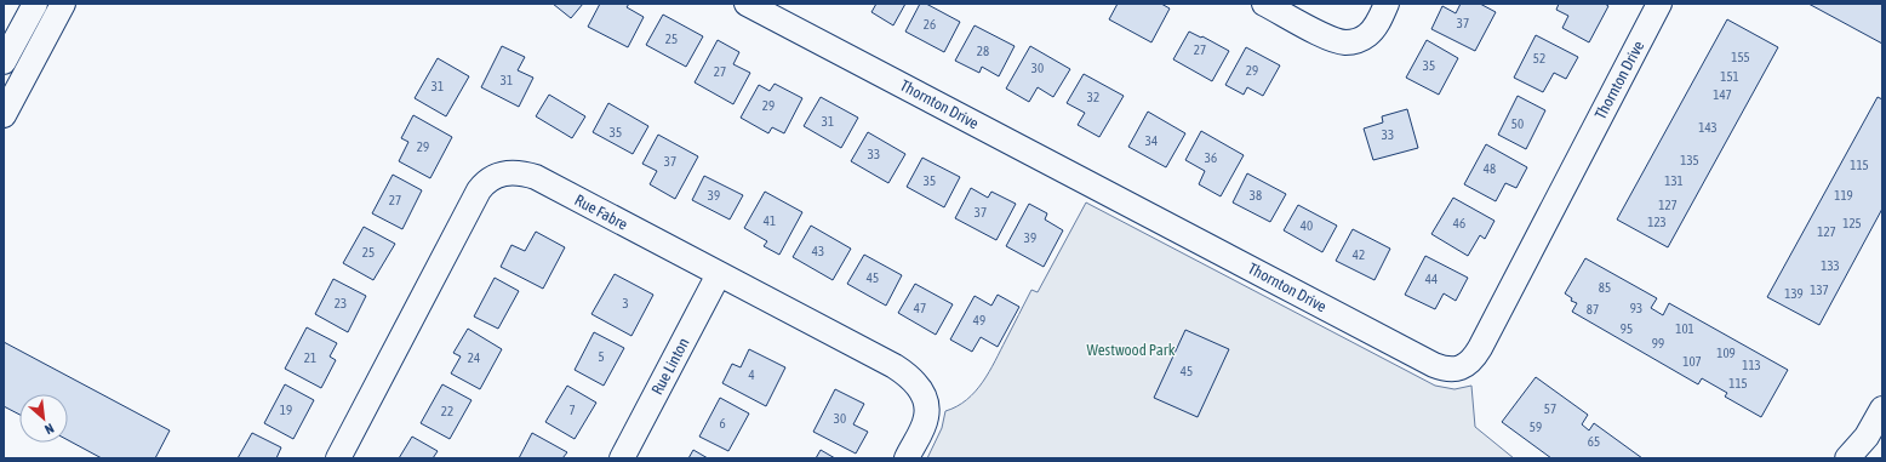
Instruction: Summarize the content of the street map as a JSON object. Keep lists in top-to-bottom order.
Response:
{
  "streets": {
    "street": ["Thornton Drive", "Rue Fabre", "Rue Linton"]
  },
  "crossings": [
    ["Rue Fabre", "Rue Linton"]
  ],
  "parks": ["Westwood Park"],
  "house_numbers": [
    "37",
    "26",
    "25",
    "27",
    "28",
    "155",
    "52",
    "35",
    "30",
    "29",
    "27",
    "151",
    "31",
    "31",
    "147",
    "32",
    "29",
    "31",
    "50",
    "143",
    "35",
    "33",
    "34",
    "29",
    "33",
    "36",
    "135",
    "37",
    "115",
    "48",
    "35",
    "131",
    "39",
    "38",
    "119",
    "27",
    "127",
    "37",
    "41",
    "123",
    "46",
    "125",
    "40",
    "127",
    "39",
    "43",
    "25",
    "42",
    "133",
    "45",
    "44",
    "85",
    "137",
    "139",
    "23",
    "3",
    "47",
    "93",
    "87",
    "49",
    "95",
    "101",
    "99",
    "109",
    "5",
    "21",
    "24",
    "107",
    "113",
    "45",
    "4",
    "115",
    "57",
    "19",
    "7",
    "22",
    "30",
    "6",
    "59",
    "65"
  ],
  "north": "bottom right"
}
